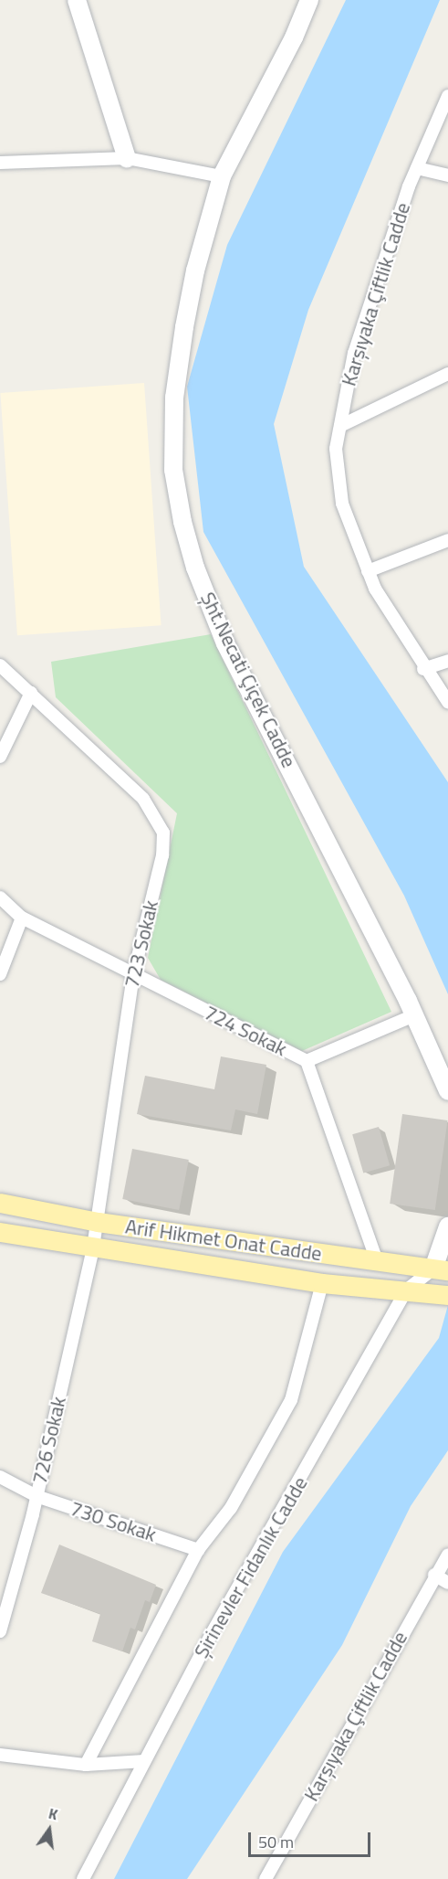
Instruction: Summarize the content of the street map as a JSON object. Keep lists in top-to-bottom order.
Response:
{
  "streets": {
    "main road": ["Arif Hikmet Onat Cadde"],
    "street": [
      "Karşıyaka Çiftlik Cadde",
      "Şht.Necati Çiçek Cadde",
      "723 Sokak",
      "724 Sokak",
      "726 Sokak",
      "730 Sokak",
      "Şirinevler Fidanlık Cadde"
    ]
  },
  "crossings": [
    ["723 Sokak", "724 Sokak"],
    ["723 Sokak", "Arif Hikmet Onat Cadde"],
    ["723 Sokak", "726 Sokak"],
    ["724 Sokak", "Arif Hikmet Onat Cadde"],
    ["Arif Hikmet Onat Cadde", "726 Sokak"],
    ["Arif Hikmet Onat Cadde", "Şirinevler Fidanlık Cadde"],
    ["726 Sokak", "730 Sokak"]
  ],
  "scale_bar": "50 m",
  "north": "top"
}
